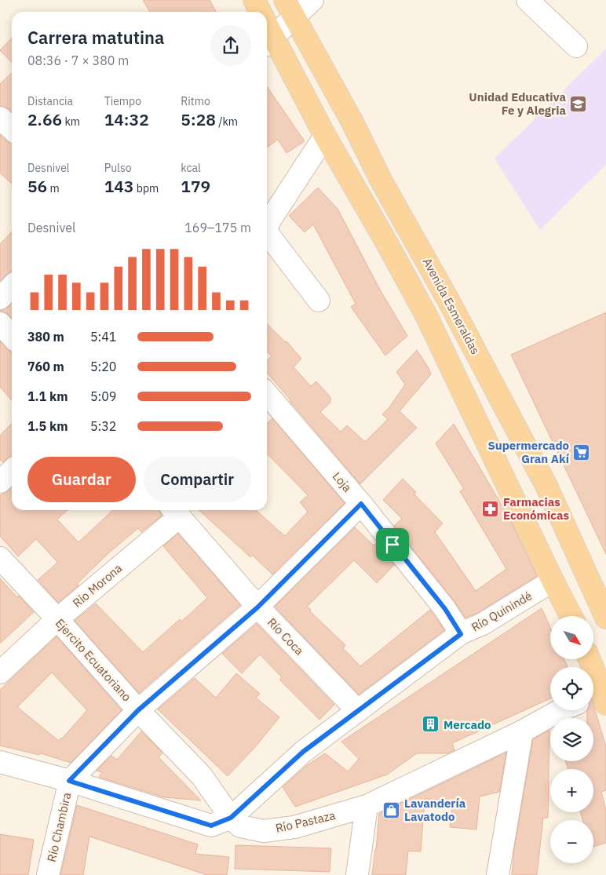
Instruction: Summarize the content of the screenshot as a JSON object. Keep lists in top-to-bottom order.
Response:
{
  "streets": {
    "main road": ["Avenida Esmeraldas"],
    "street": [
      "Loja",
      "Río Morona",
      "Río Quinindé",
      "Río Coca",
      "Ejercito Ecuatoriano",
      "Río Pastaza",
      "Río Chambira"
    ]
  },
  "crossings": [
    ["Loja", "Río Quinindé"],
    ["Loja", "Río Chambira"],
    ["Río Morona", "Río Coca"],
    ["Río Morona", "Ejercito Ecuatoriano"],
    ["Río Quinindé", "Río Coca"],
    ["Río Quinindé", "Ejercito Ecuatoriano"],
    ["Río Quinindé", "Río Pastaza"],
    ["Río Coca", "Río Chambira"],
    ["Ejercito Ecuatoriano", "Río Pastaza"],
    ["Ejercito Ecuatoriano", "Río Chambira"]
  ],
  "places": {
    "school or university": ["Unidad Educativa Fe y Alegria"],
    "supermarket": ["Supermercado Gran Akí"],
    "pharmacy": ["Farmacias Económicas"],
    "building": ["Mercado"],
    "shop": ["Lavandería Lavatodo"]
  },
  "north": "bottom right",
  "page": {
    "heading": ["Carrera matutina", "08:36 · 7 × 380 m"],
    "stats": [
      ["Distancia", "2.66 km"],
      ["Tiempo", "14:32"],
      ["Ritmo", "5:28 /km"],
      ["Desnivel", "56 m"],
      ["Pulso", "143 bpm"],
      ["kcal", "179"]
    ],
    "chart": ["Desnivel", "169–175 m"],
    "list": [
      {
        "name": "380 m",
        "note": "5:41"
      },
      {
        "name": "760 m",
        "note": "5:20"
      },
      {
        "name": "1.1 km",
        "note": "5:09"
      },
      {
        "name": "1.5 km",
        "note": "5:32"
      }
    ],
    "buttons": ["Guardar", "Compartir"],
    "map_buttons": ["+", "−"]
  }
}
